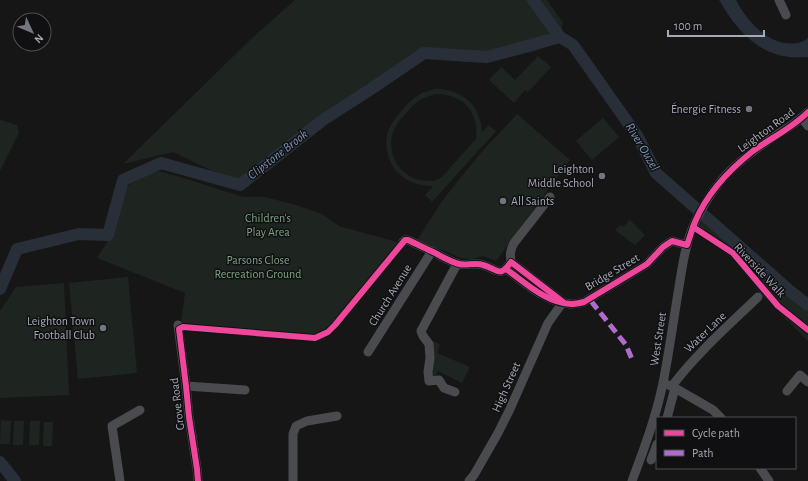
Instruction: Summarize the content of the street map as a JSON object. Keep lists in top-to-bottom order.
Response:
{
  "streets": {
    "street": [
      "Leighton Road",
      "Bridge Street",
      "Church Avenue",
      "Water Lane",
      "West Street",
      "High Street",
      "Grove Road"
    ],
    "cycle path": ["Riverside Walk"]
  },
  "crossings": [
    ["Leighton Road", "West Street"],
    ["Bridge Street", "West Street"],
    ["Bridge Street", "High Street"],
    ["Water Lane", "West Street"]
  ],
  "water": ["River Ouzel", "Clipstone Brook"],
  "parks": ["Children's Play Area", "Parsons Close Recreation Ground"],
  "places": [
    "Énergie Fitness",
    "Leighton Middle School",
    "All Saints",
    "Leighton Town Football Club"
  ],
  "legend": ["Cycle path", "Path"],
  "scale_bar": "100 m",
  "north": "bottom right"
}
